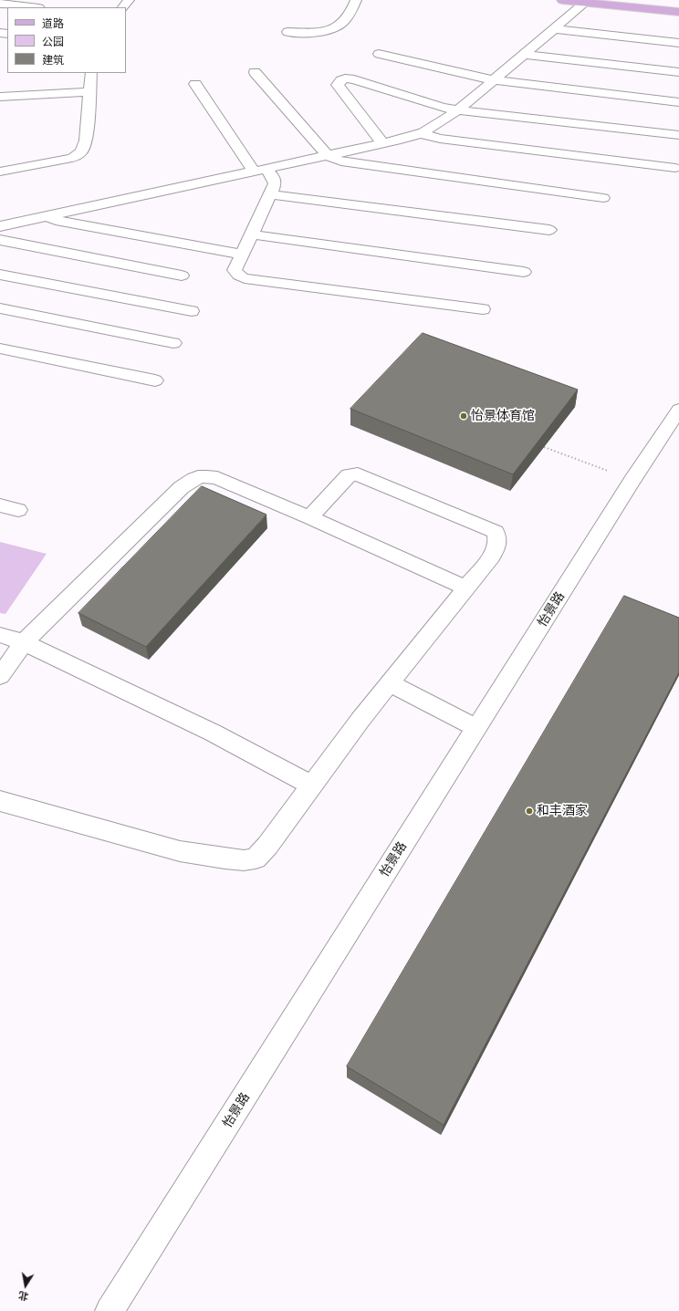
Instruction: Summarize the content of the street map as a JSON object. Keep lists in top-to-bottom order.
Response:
{
  "streets": {
    "street": ["怡景路"]
  },
  "places": ["怡景体育馆", "和丰酒家"],
  "legend": ["道路", "公园", "建筑"],
  "north": "bottom"
}
